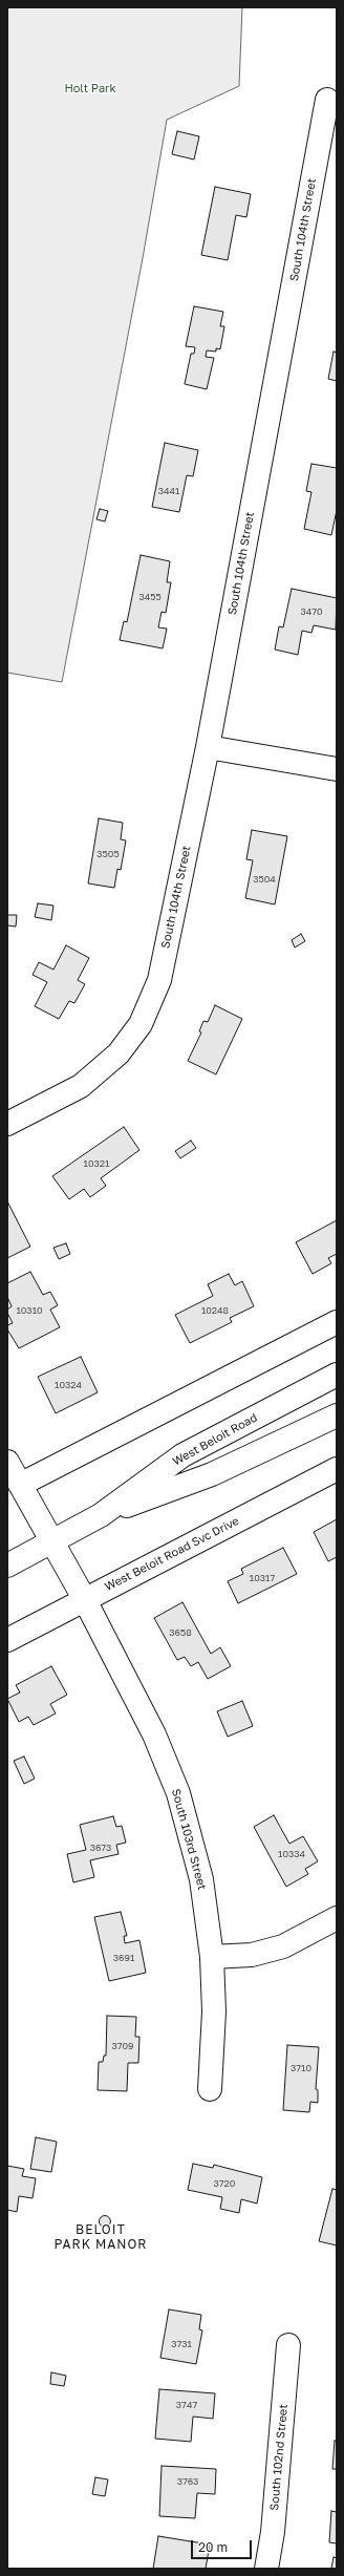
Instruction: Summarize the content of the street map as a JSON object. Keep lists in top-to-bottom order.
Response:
{
  "streets": {
    "street": [
      "South 104th Street",
      "West Beloit Road",
      "West Beloit Road Svc Drive",
      "South 103rd Street",
      "South 102nd Street"
    ]
  },
  "crossings": [
    ["West Beloit Road", "South 103rd Street"],
    ["West Beloit Road Svc Drive", "South 103rd Street"]
  ],
  "districts": ["BELOIT PARK MANOR"],
  "parks": ["Holt Park"],
  "house_numbers": [
    "3441",
    "3455",
    "3470",
    "3505",
    "3504",
    "10321",
    "10310",
    "10248",
    "10324",
    "10317",
    "3658",
    "3673",
    "10334",
    "3691",
    "3709",
    "3710",
    "3720",
    "3731",
    "3747",
    "3763"
  ],
  "scale_bar": "20 m"
}
